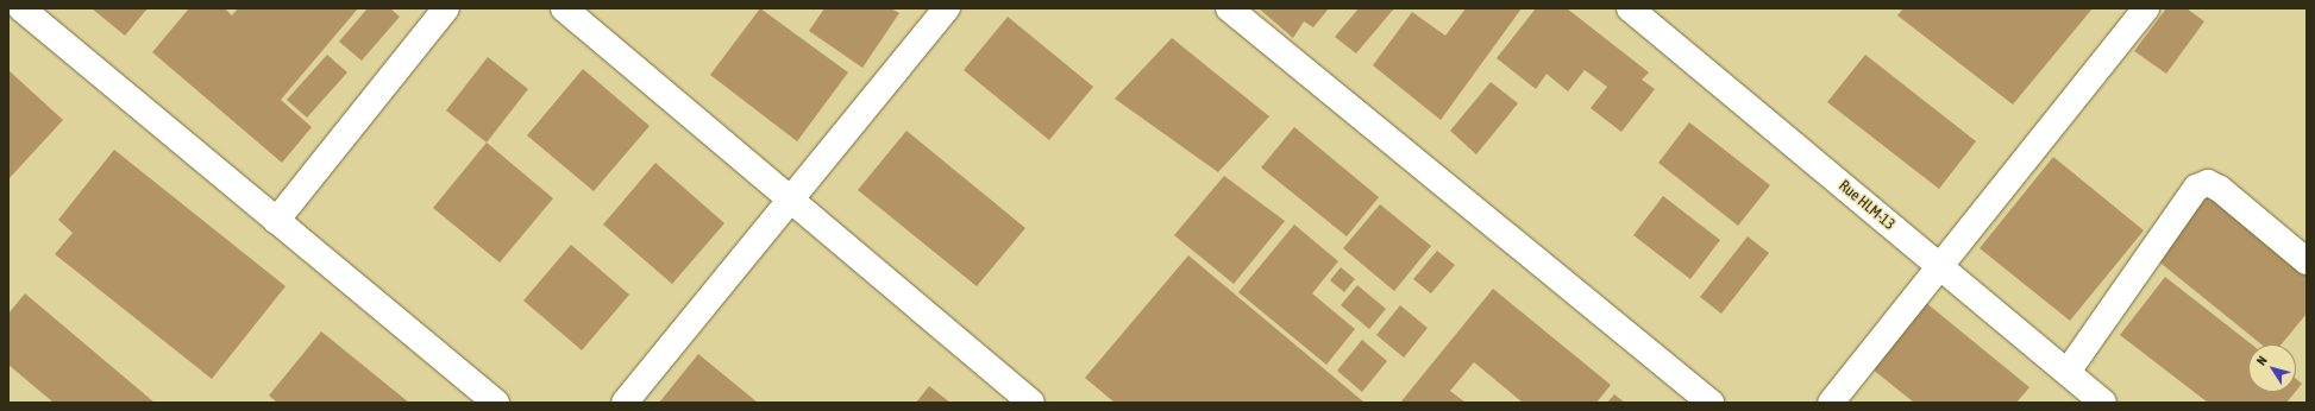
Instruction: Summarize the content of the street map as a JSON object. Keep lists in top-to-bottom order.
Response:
{
  "streets": {
    "street": ["Rue HLM-13"]
  },
  "north": "top left"
}
